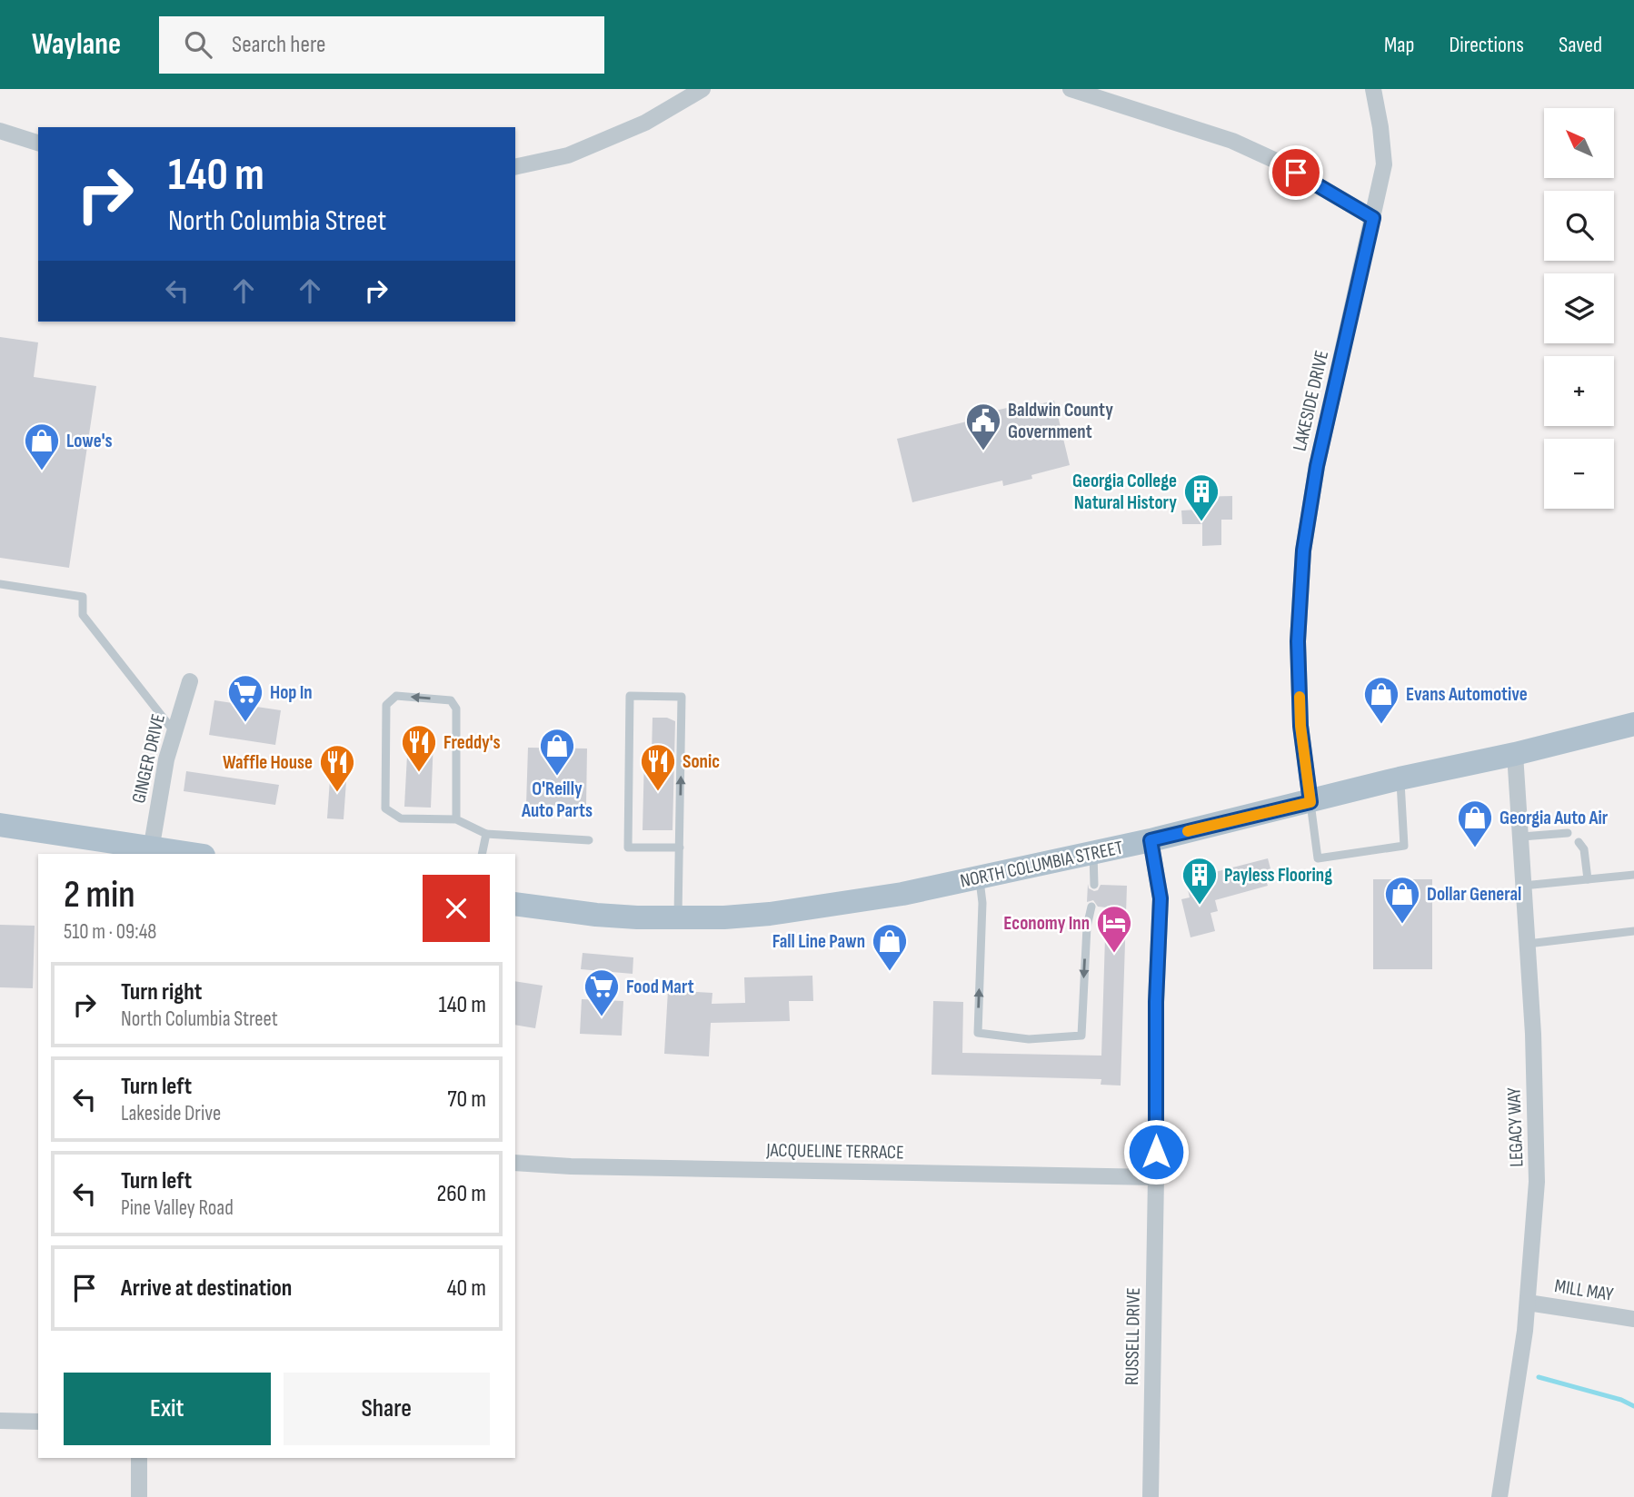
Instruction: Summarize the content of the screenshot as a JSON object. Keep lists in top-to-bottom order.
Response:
{
  "streets": {
    "main road": ["NORTH COLUMBIA STREET"],
    "street": [
      "LAKESIDE DRIVE",
      "GINGER DRIVE",
      "LEGACY WAY",
      "JACQUELINE TERRACE",
      "MILL MAY",
      "RUSSELL DRIVE"
    ]
  },
  "crossings": [
    ["LAKESIDE DRIVE", "NORTH COLUMBIA STREET"],
    ["NORTH COLUMBIA STREET", "LEGACY WAY"],
    ["NORTH COLUMBIA STREET", "RUSSELL DRIVE"],
    ["LEGACY WAY", "MILL MAY"],
    ["JACQUELINE TERRACE", "RUSSELL DRIVE"]
  ],
  "places": {
    "public building": ["Baldwin County Government"],
    "shop": [
      "Lowe's",
      "Evans Automotive",
      "O'Reilly Auto Parts",
      "Georgia Auto Air",
      "Dollar General",
      "Fall Line Pawn"
    ],
    "building": ["Georgia College Natural History", "Payless Flooring"],
    "supermarket": ["Hop In", "Food Mart"],
    "restaurant": ["Freddy's", "Sonic", "Waffle House"],
    "hotel": ["Economy Inn"]
  },
  "north": "top left",
  "page": {
    "header": "Waylane",
    "search": "Search here",
    "nav": ["Map", "Directions", "Saved"],
    "map_buttons": ["+", "−"],
    "turn": ["140 m", "North Columbia Street"],
    "heading": ["2 min", "510 m · 09:48"],
    "list": [
      {
        "name": "Turn right",
        "note": "North Columbia Street",
        "value": "140 m"
      },
      {
        "name": "Turn left",
        "note": "Lakeside Drive",
        "value": "70 m"
      },
      {
        "name": "Turn left",
        "note": "Pine Valley Road",
        "value": "260 m"
      },
      {
        "name": "Arrive at destination",
        "value": "40 m"
      }
    ],
    "buttons": ["Exit", "Share"]
  }
}
